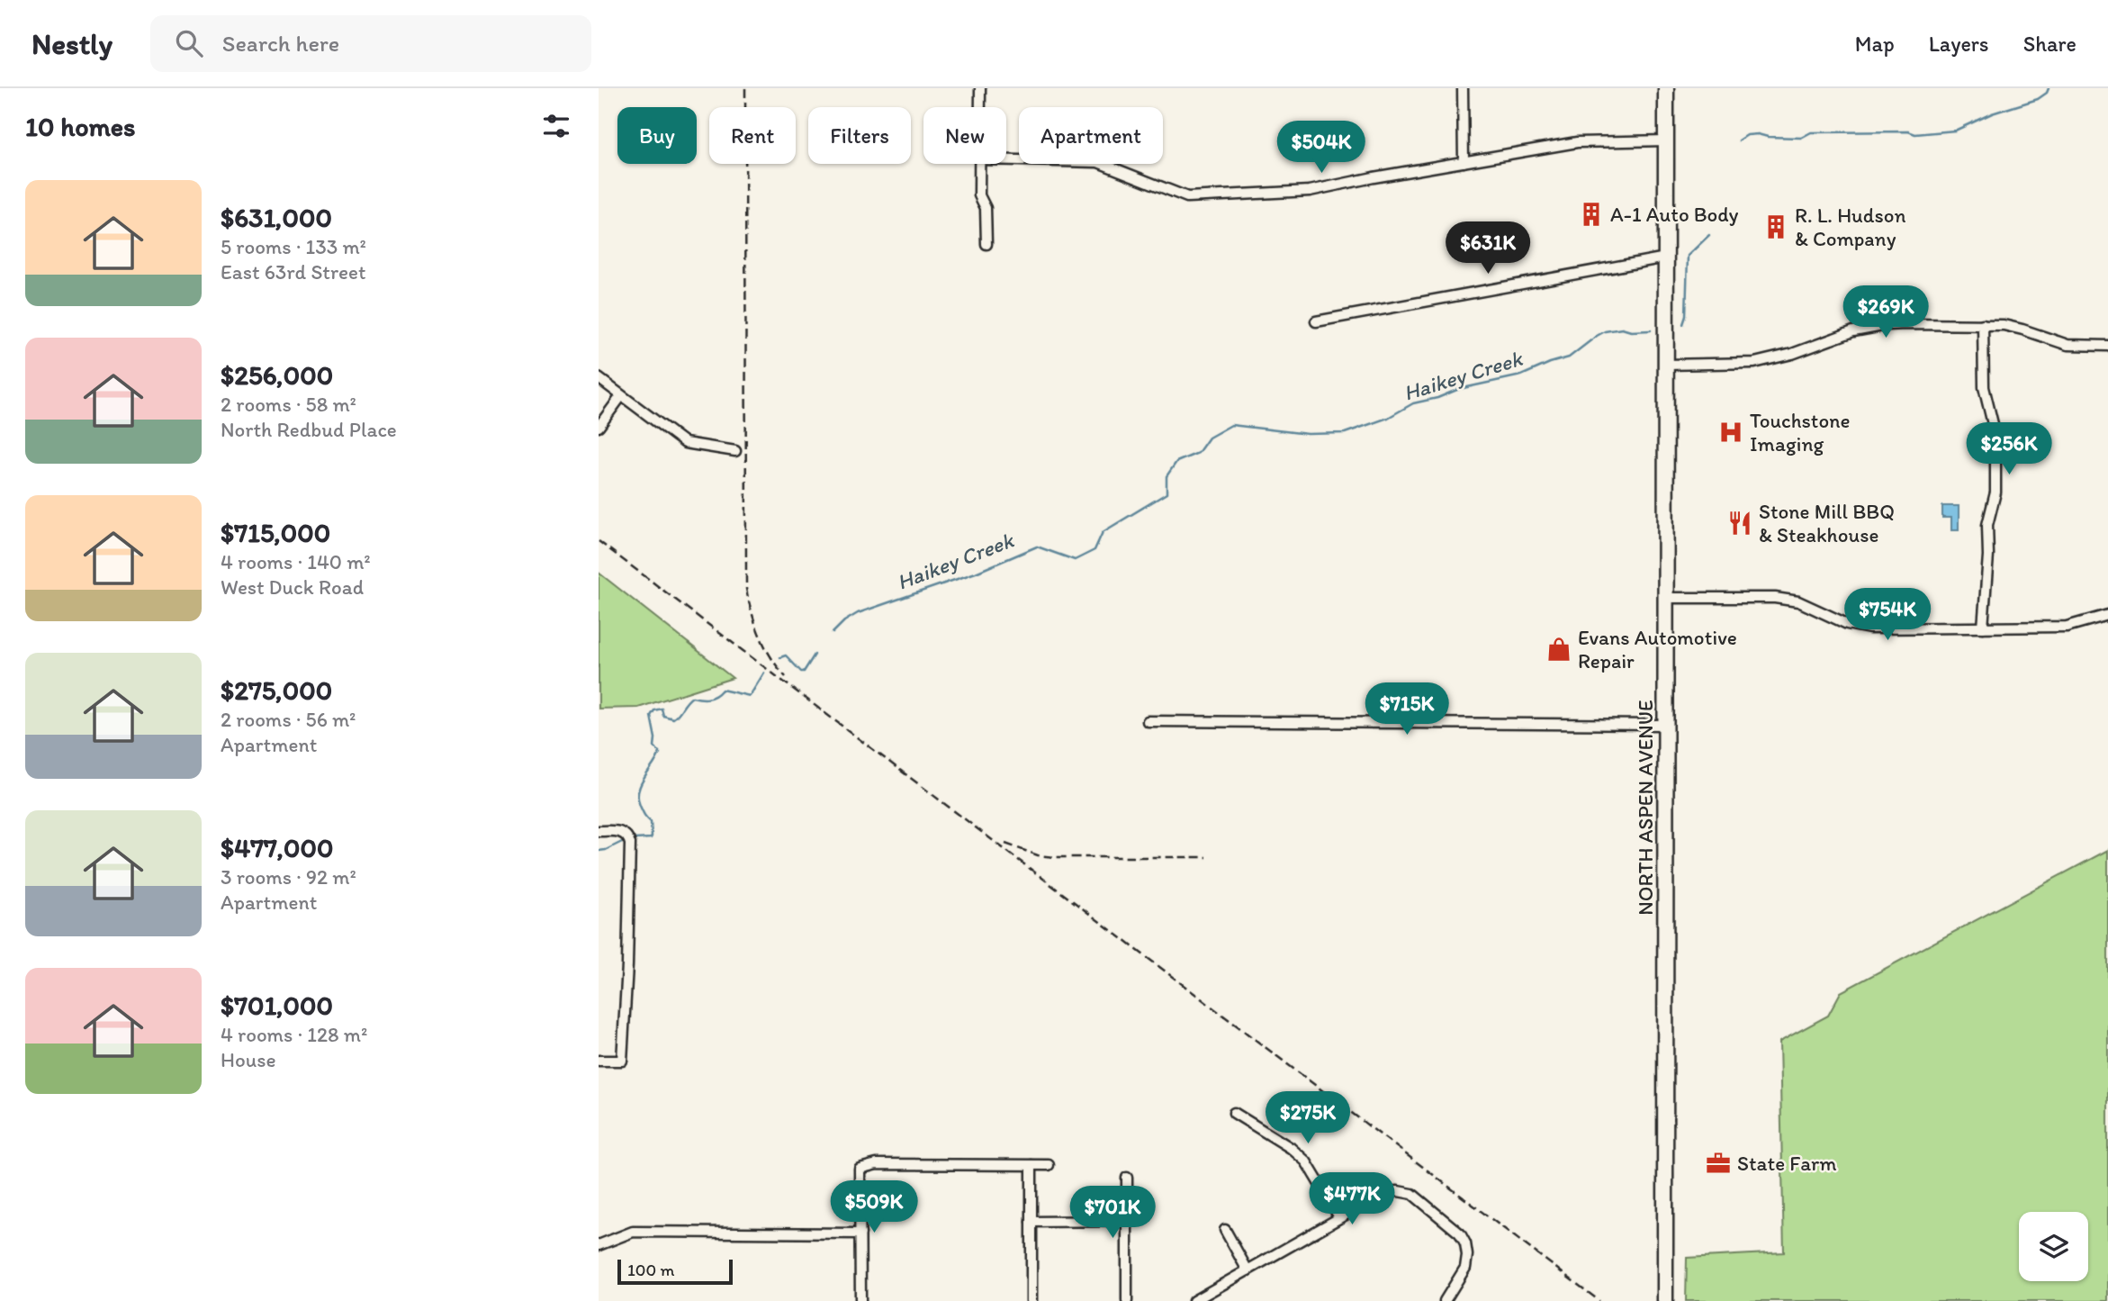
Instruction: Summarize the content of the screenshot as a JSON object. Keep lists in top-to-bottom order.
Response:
{
  "streets": {
    "main road": ["NORTH ASPEN AVENUE"]
  },
  "water": ["Haikey Creek"],
  "places": {
    "building": ["A-1 Auto Body", "R. L. Hudson & Company"],
    "hospital": ["Touchstone Imaging"],
    "restaurant": ["Stone Mill BBQ & Steakhouse"],
    "shop": ["Evans Automotive Repair"],
    "office": ["State Farm"]
  },
  "scale_bar": "100 m",
  "page": {
    "header": "Nestly",
    "search": "Search here",
    "nav": ["Map", "Layers", "Share"],
    "heading": "10 homes",
    "chip": [
      "Buy",
      "Rent",
      "Filters",
      "New",
      "Apartment"
    ],
    "price": [
      "$504K",
      "$631K",
      "$269K",
      "$256K",
      "$754K",
      "$715K",
      "$275K",
      "$477K",
      "$509K",
      "$701K"
    ],
    "list": [
      {
        "name": "$631,000",
        "note": "5 rooms · 133 m² · East 63rd Street"
      },
      {
        "name": "$256,000",
        "note": "2 rooms · 58 m² · North Redbud Place"
      },
      {
        "name": "$715,000",
        "note": "4 rooms · 140 m² · West Duck Road"
      },
      {
        "name": "$275,000",
        "note": "2 rooms · 56 m² · Apartment"
      },
      {
        "name": "$477,000",
        "note": "3 rooms · 92 m² · Apartment"
      },
      {
        "name": "$701,000",
        "note": "4 rooms · 128 m² · House"
      }
    ],
    "scale": "100 m"
  }
}
